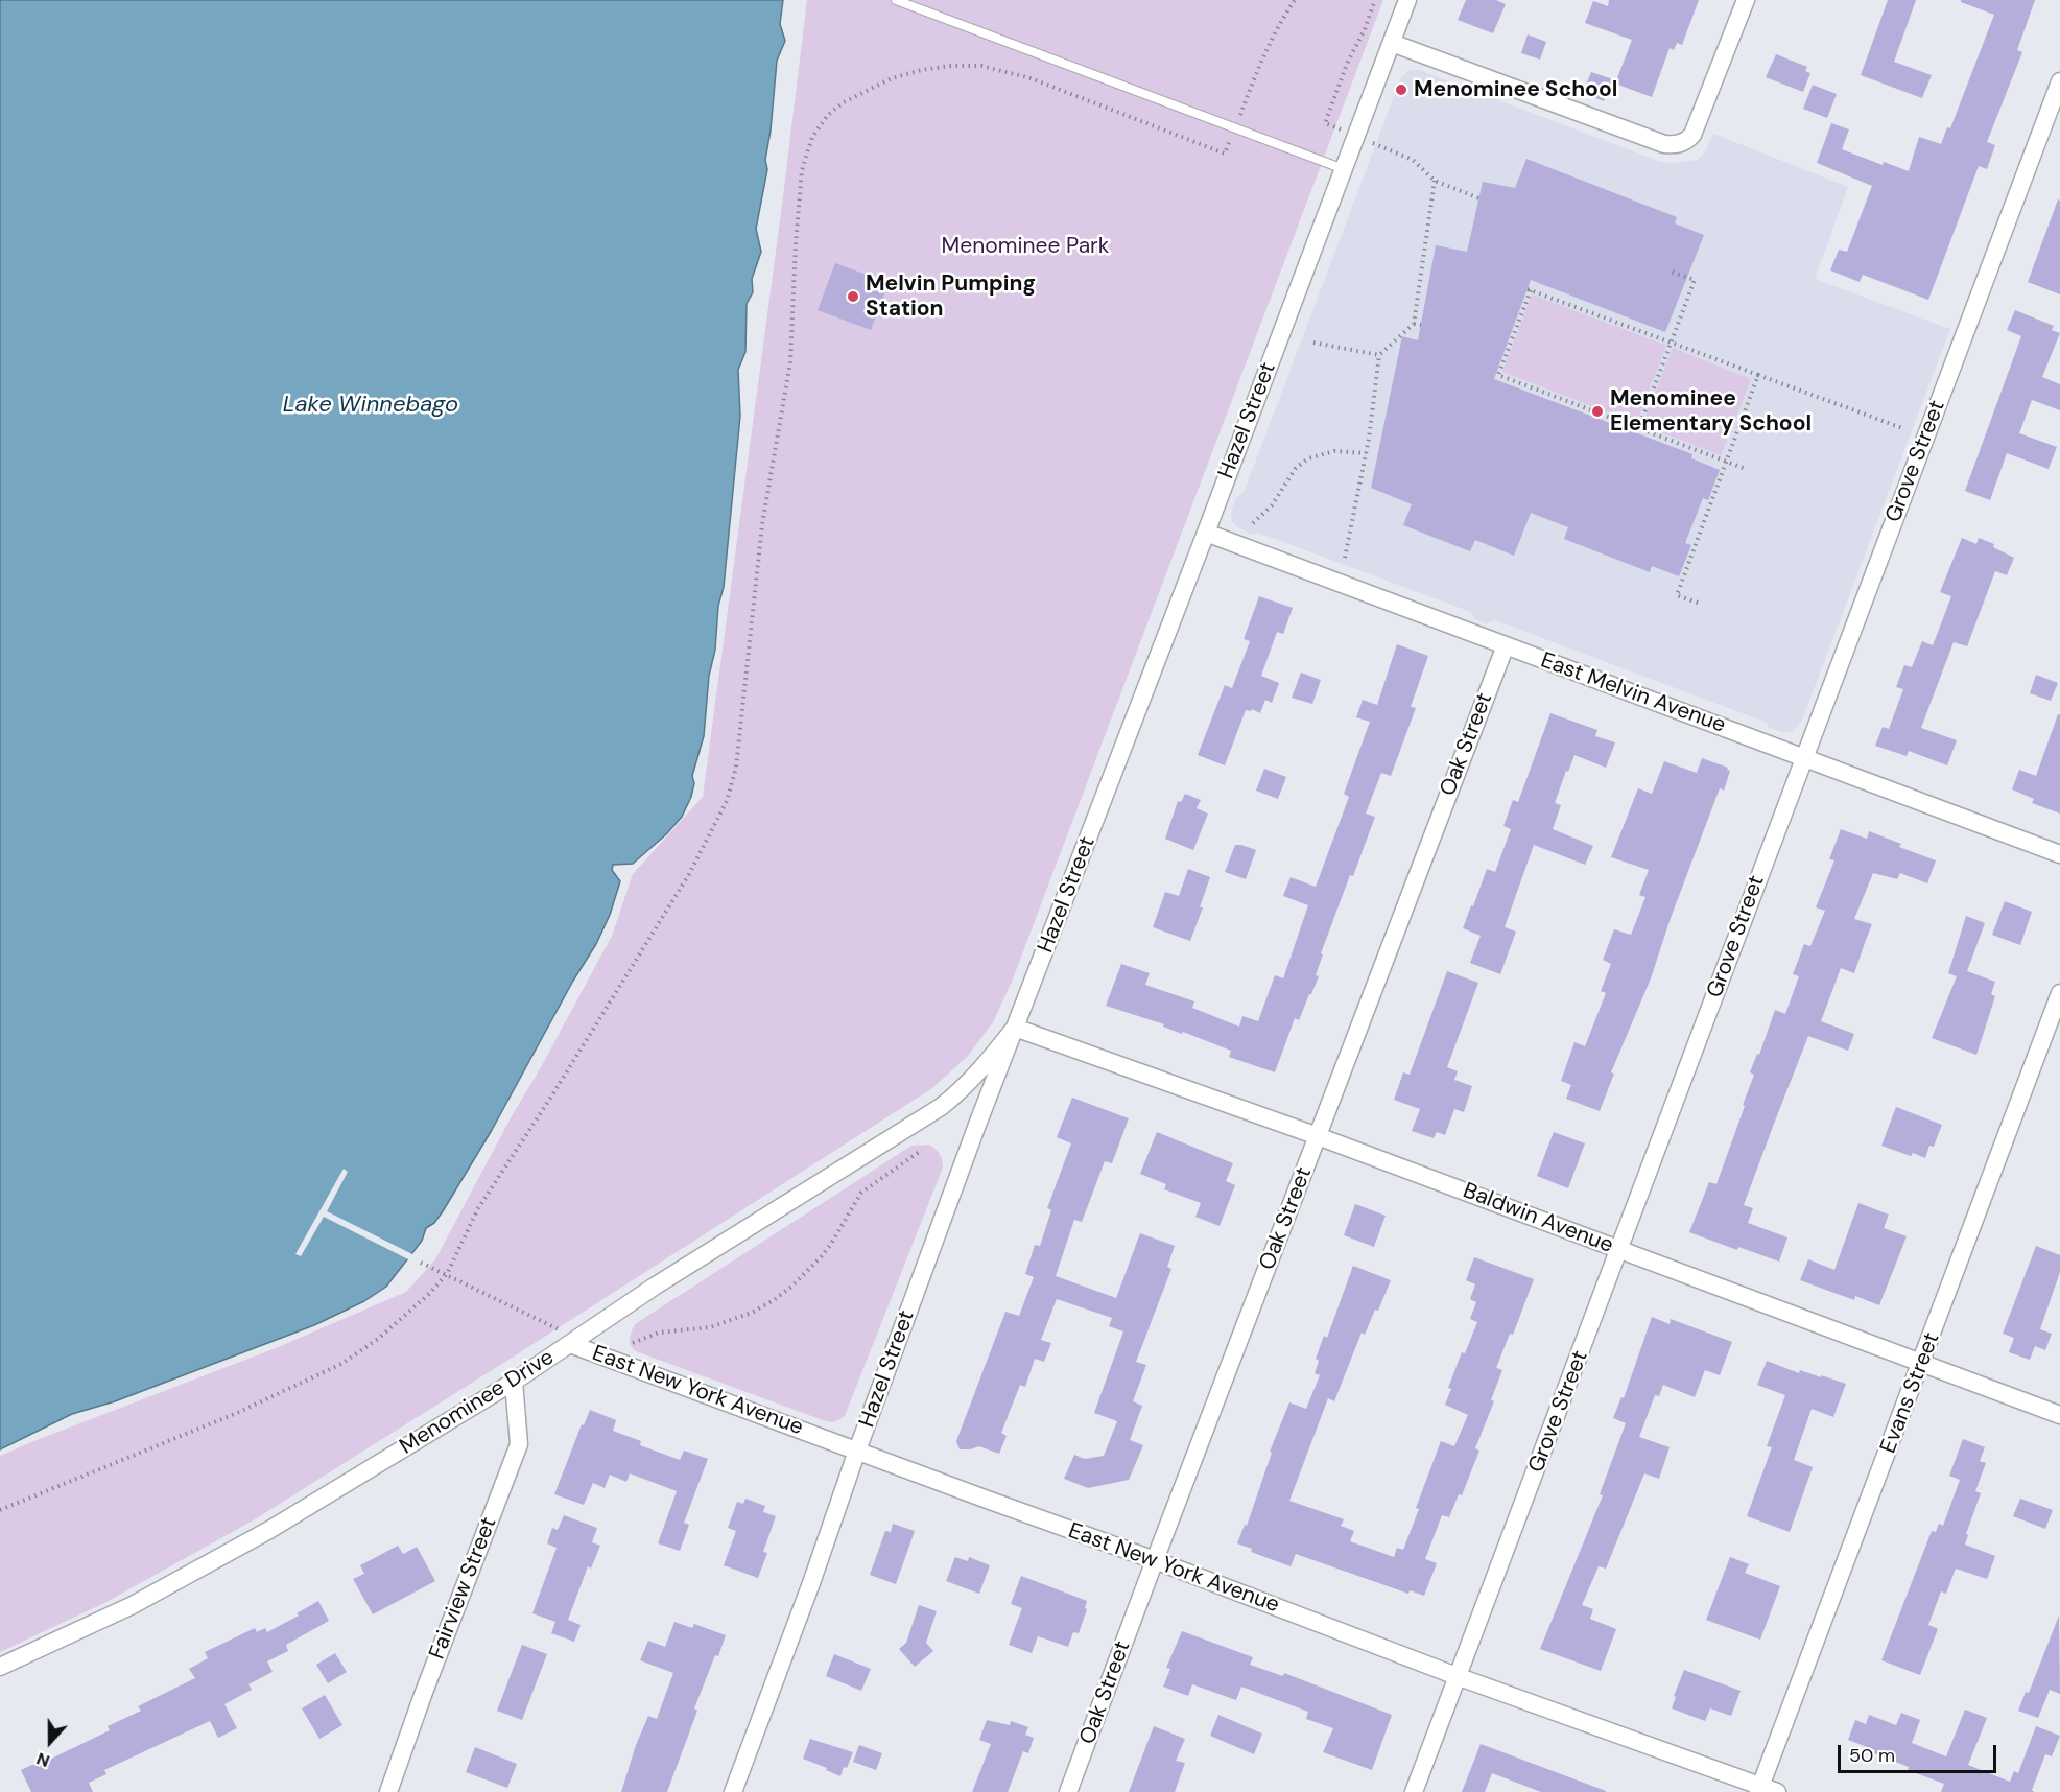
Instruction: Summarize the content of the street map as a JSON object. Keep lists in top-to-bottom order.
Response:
{
  "streets": {
    "street": [
      "Hazel Street",
      "Grove Street",
      "East Melvin Avenue",
      "Oak Street",
      "Baldwin Avenue",
      "East New York Avenue",
      "Evans Street",
      "Menominee Drive",
      "Fairview Street"
    ]
  },
  "crossings": [
    ["Hazel Street", "East Melvin Avenue"],
    ["Hazel Street", "Baldwin Avenue"],
    ["Hazel Street", "East New York Avenue"],
    ["Hazel Street", "Menominee Drive"],
    ["Grove Street", "East Melvin Avenue"],
    ["Grove Street", "Baldwin Avenue"],
    ["Grove Street", "East New York Avenue"],
    ["East Melvin Avenue", "Oak Street"],
    ["Oak Street", "Baldwin Avenue"],
    ["Oak Street", "East New York Avenue"],
    ["Baldwin Avenue", "Evans Street"],
    ["Baldwin Avenue", "Menominee Drive"],
    ["East New York Avenue", "Evans Street"],
    ["East New York Avenue", "Menominee Drive"],
    ["Menominee Drive", "Fairview Street"]
  ],
  "water": ["Lake Winnebago"],
  "parks": ["Menominee Park"],
  "places": ["Menominee School", "Melvin Pumping Station", "Menominee Elementary School"],
  "scale_bar": "50 m",
  "north": "bottom"
}
